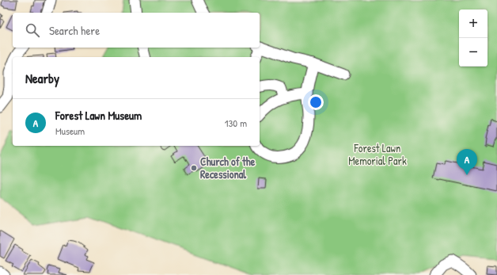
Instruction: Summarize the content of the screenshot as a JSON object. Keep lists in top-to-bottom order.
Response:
{
  "parks": ["Forest Lawn Memorial Park"],
  "places": ["Church of the Recessional"],
  "page": {
    "map_buttons": ["+", "−"],
    "search": "Search here",
    "heading": "Nearby",
    "list": [
      {
        "mark": "A",
        "name": "Forest Lawn Museum",
        "note": "Museum",
        "value": "130 m"
      }
    ],
    "pins": "A"
  }
}
